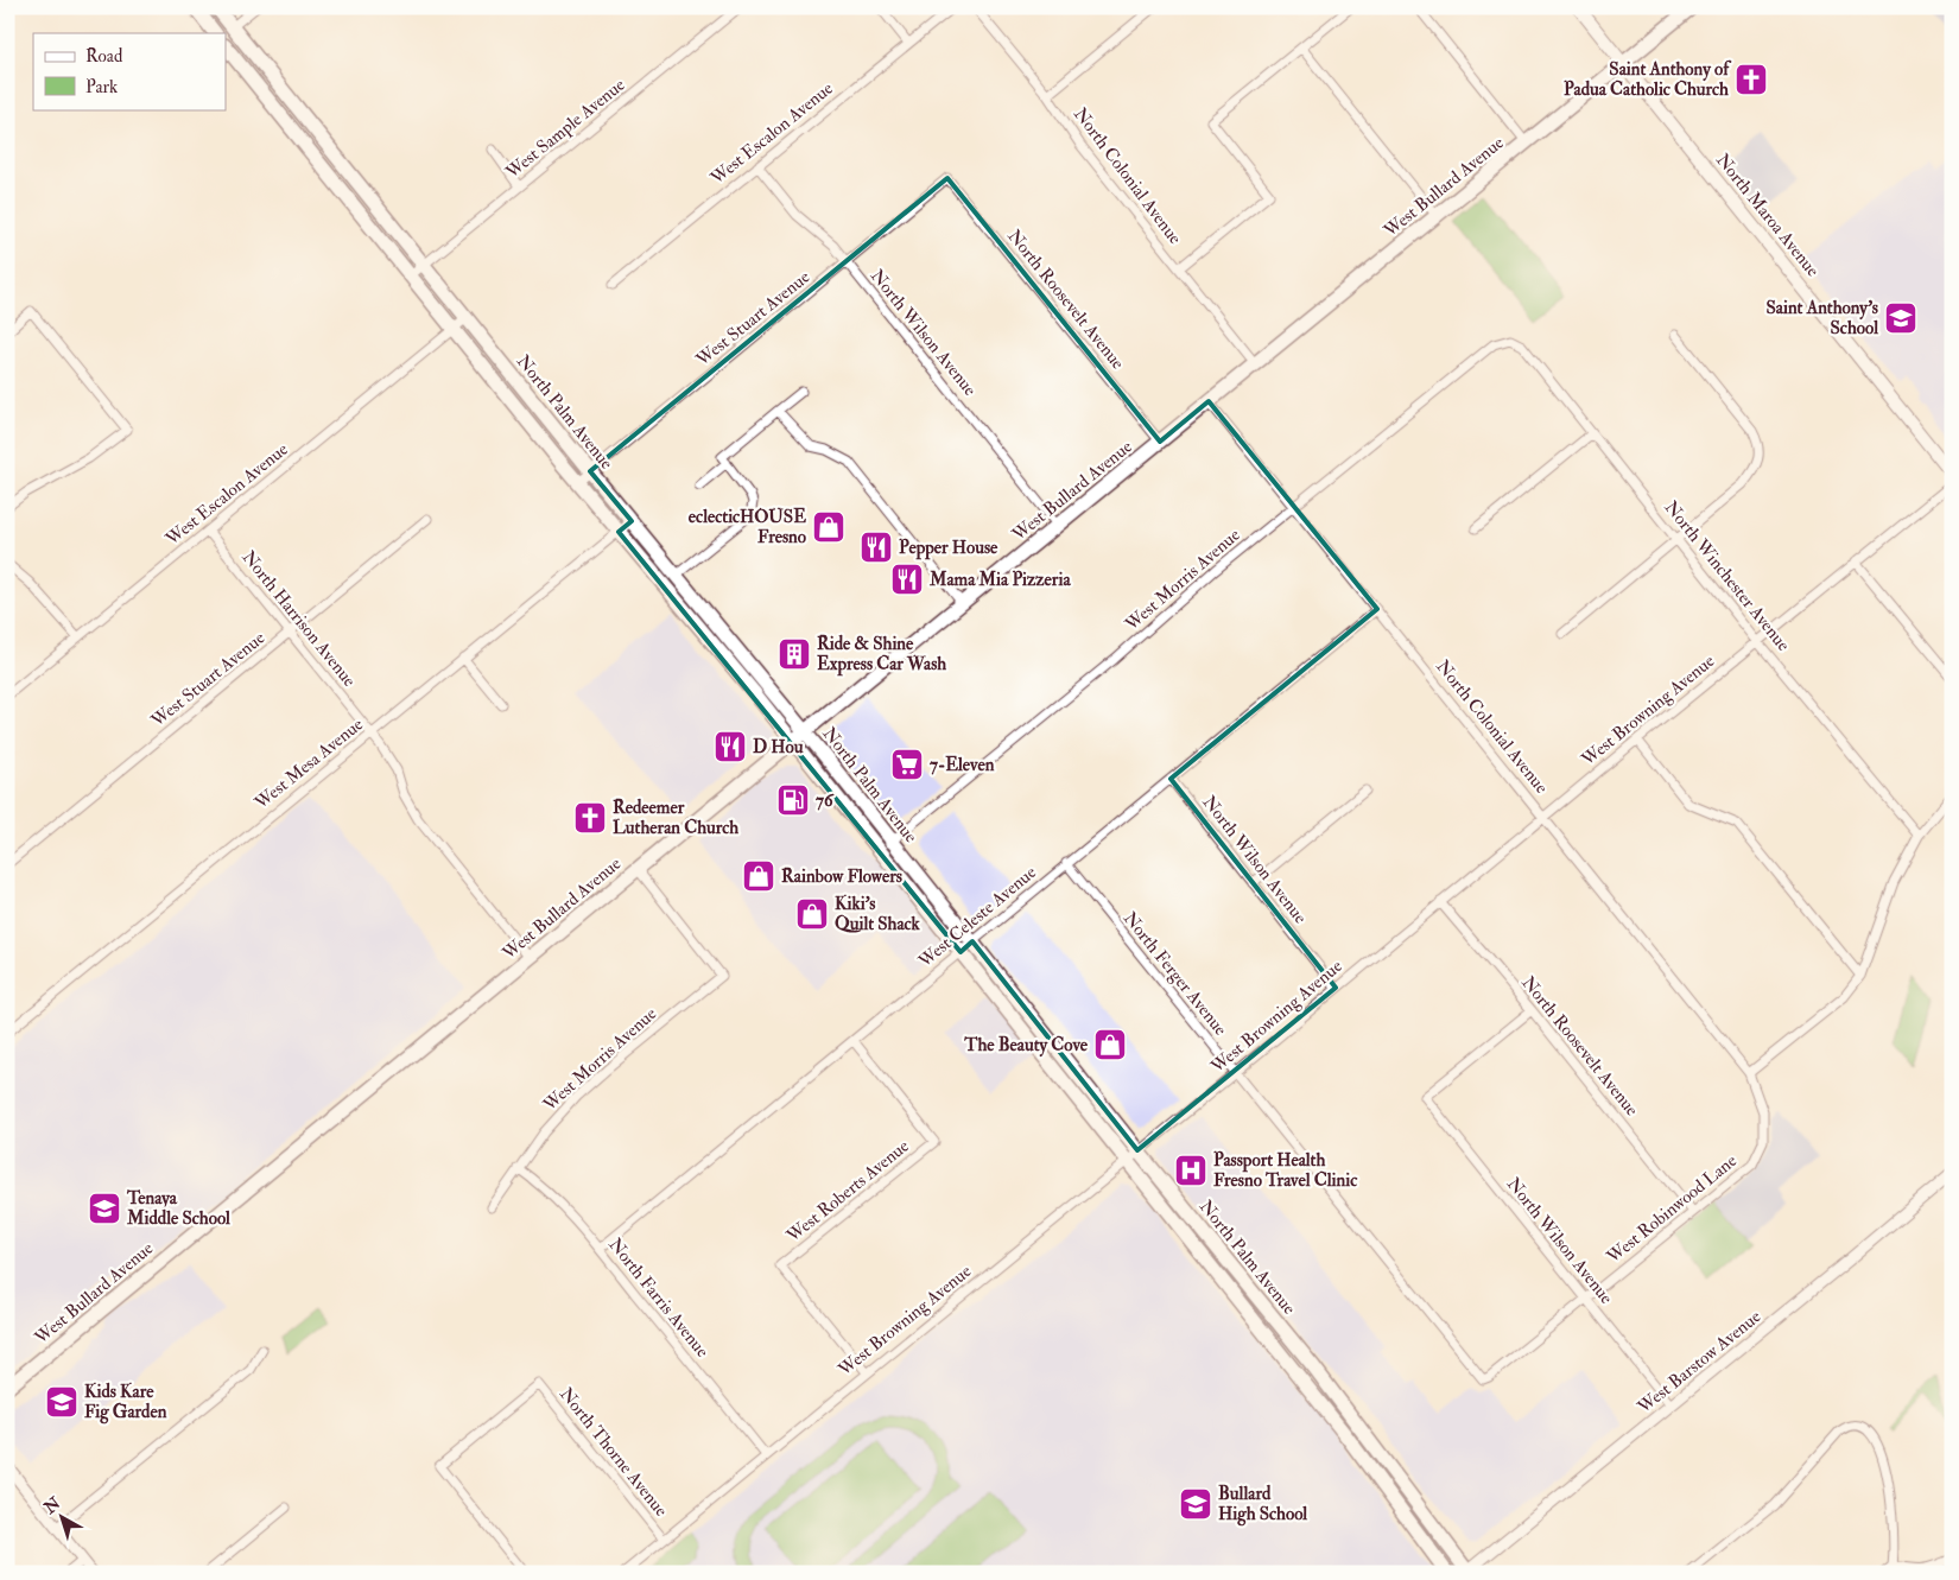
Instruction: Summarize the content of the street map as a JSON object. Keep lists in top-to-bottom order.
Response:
{
  "streets": {
    "main road": ["West Bullard Avenue", "North Maroa Avenue", "North Palm Avenue"],
    "street": [
      "West Sample Avenue",
      "West Escalon Avenue",
      "North Colonial Avenue",
      "North Roosevelt Avenue",
      "West Stuart Avenue",
      "North Wilson Avenue",
      "North Winchester Avenue",
      "West Morris Avenue",
      "North Harrison Avenue",
      "West Browning Avenue",
      "West Mesa Avenue",
      "West Celeste Avenue",
      "North Ferger Avenue",
      "West Roberts Avenue",
      "West Robinwood Lane",
      "North Farris Avenue",
      "West Barstow Avenue",
      "North Thorne Avenue"
    ]
  },
  "crossings": [
    ["West Sample Avenue", "North Palm Avenue"],
    ["West Escalon Avenue", "North Wilson Avenue"],
    ["West Escalon Avenue", "North Palm Avenue"],
    ["West Escalon Avenue", "North Harrison Avenue"],
    ["North Colonial Avenue", "West Bullard Avenue"],
    ["North Colonial Avenue", "West Morris Avenue"],
    ["North Colonial Avenue", "West Browning Avenue"],
    ["North Colonial Avenue", "West Celeste Avenue"],
    ["North Colonial Avenue", "West Robinwood Lane"],
    ["West Bullard Avenue", "North Maroa Avenue"],
    ["West Bullard Avenue", "North Roosevelt Avenue"],
    ["West Bullard Avenue", "North Wilson Avenue"],
    ["West Bullard Avenue", "North Palm Avenue"],
    ["West Bullard Avenue", "West Morris Avenue"],
    ["West Bullard Avenue", "North Harrison Avenue"],
    ["North Roosevelt Avenue", "West Stuart Avenue"],
    ["North Roosevelt Avenue", "North Wilson Avenue"],
    ["North Roosevelt Avenue", "West Browning Avenue"],
    ["North Roosevelt Avenue", "West Robinwood Lane"],
    ["West Stuart Avenue", "North Wilson Avenue"],
    ["West Stuart Avenue", "North Palm Avenue"],
    ["West Stuart Avenue", "North Harrison Avenue"],
    ["North Wilson Avenue", "West Browning Avenue"],
    ["North Wilson Avenue", "West Celeste Avenue"],
    ["North Wilson Avenue", "West Robinwood Lane"],
    ["North Wilson Avenue", "West Barstow Avenue"],
    ["North Palm Avenue", "West Morris Avenue"],
    ["North Palm Avenue", "West Browning Avenue"],
    ["North Palm Avenue", "West Mesa Avenue"],
    ["North Palm Avenue", "West Celeste Avenue"],
    ["North Palm Avenue", "West Barstow Avenue"],
    ["North Winchester Avenue", "West Morris Avenue"],
    ["North Winchester Avenue", "West Browning Avenue"],
    ["West Morris Avenue", "North Farris Avenue"],
    ["North Harrison Avenue", "West Mesa Avenue"],
    ["West Browning Avenue", "North Ferger Avenue"],
    ["West Browning Avenue", "West Roberts Avenue"],
    ["West Browning Avenue", "North Farris Avenue"],
    ["West Browning Avenue", "North Thorne Avenue"],
    ["West Celeste Avenue", "North Ferger Avenue"],
    ["West Celeste Avenue", "West Roberts Avenue"],
    ["West Celeste Avenue", "North Farris Avenue"],
    ["North Ferger Avenue", "West Robinwood Lane"]
  ],
  "places": {
    "church": ["Saint Anthony of Padua Catholic Church", "Redeemer Lutheran Church"],
    "school or university": [
      "Saint Anthony's School",
      "Tenaya Middle School",
      "Kids Kare Fig Garden",
      "Bullard High School"
    ],
    "shop": [
      "eclecticHOUSE Fresno",
      "Rainbow Flowers",
      "Kiki's Quilt Shack",
      "The Beauty Cove"
    ],
    "restaurant": ["Pepper House", "Mama Mia Pizzeria", "D Hou"],
    "building": ["Ride & Shine Express Car Wash"],
    "supermarket": ["7-Eleven"],
    "fuel station": ["76"],
    "hospital": ["Passport Health Fresno Travel Clinic"]
  },
  "legend": ["Road", "Park"],
  "north": "top left"
}
